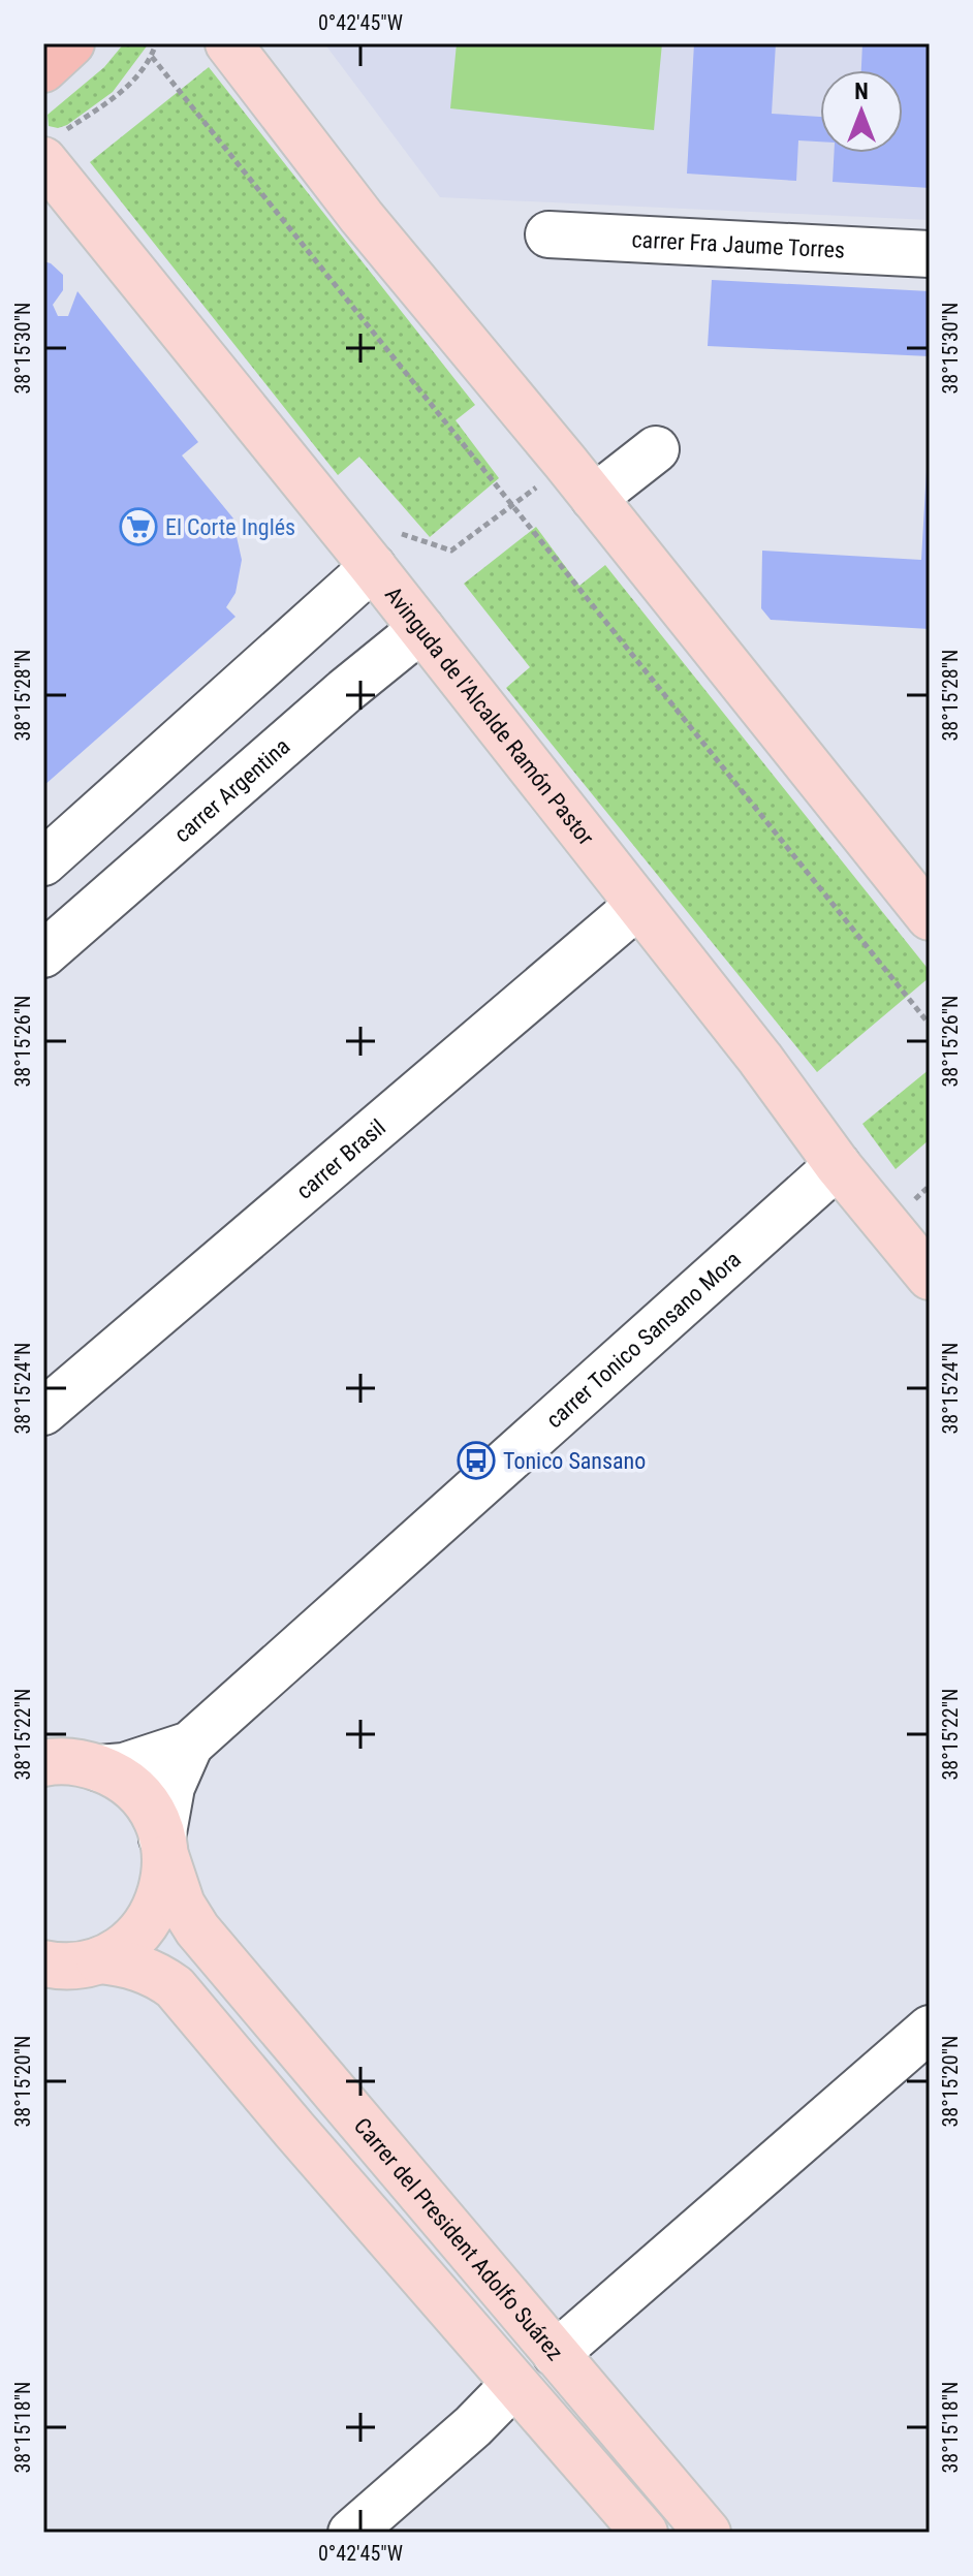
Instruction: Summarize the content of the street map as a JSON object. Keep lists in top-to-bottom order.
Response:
{
  "streets": {
    "main road": ["Avinguda de l'Alcalde Ramón Pastor", "Carrer del President Adolfo Suárez"],
    "street": [
      "carrer Fra Jaume Torres",
      "carrer Argentina",
      "carrer Brasil",
      "carrer Tonico Sansano Mora"
    ]
  },
  "crossings": [
    ["Avinguda de l'Alcalde Ramón Pastor", "carrer Argentina"],
    ["Avinguda de l'Alcalde Ramón Pastor", "carrer Brasil"],
    ["Avinguda de l'Alcalde Ramón Pastor", "carrer Tonico Sansano Mora"],
    ["carrer Tonico Sansano Mora", "Carrer del President Adolfo Suárez"]
  ],
  "places": {
    "supermarket": ["El Corte Inglés"],
    "bus stop": ["Tonico Sansano"]
  },
  "north": "top",
  "coordinates": [
    "0°42'45\"W",
    "38°15'30\"N",
    "38°15'28\"N",
    "38°15'26\"N",
    "38°15'24\"N",
    "38°15'22\"N",
    "38°15'20\"N",
    "38°15'18\"N"
  ]
}
